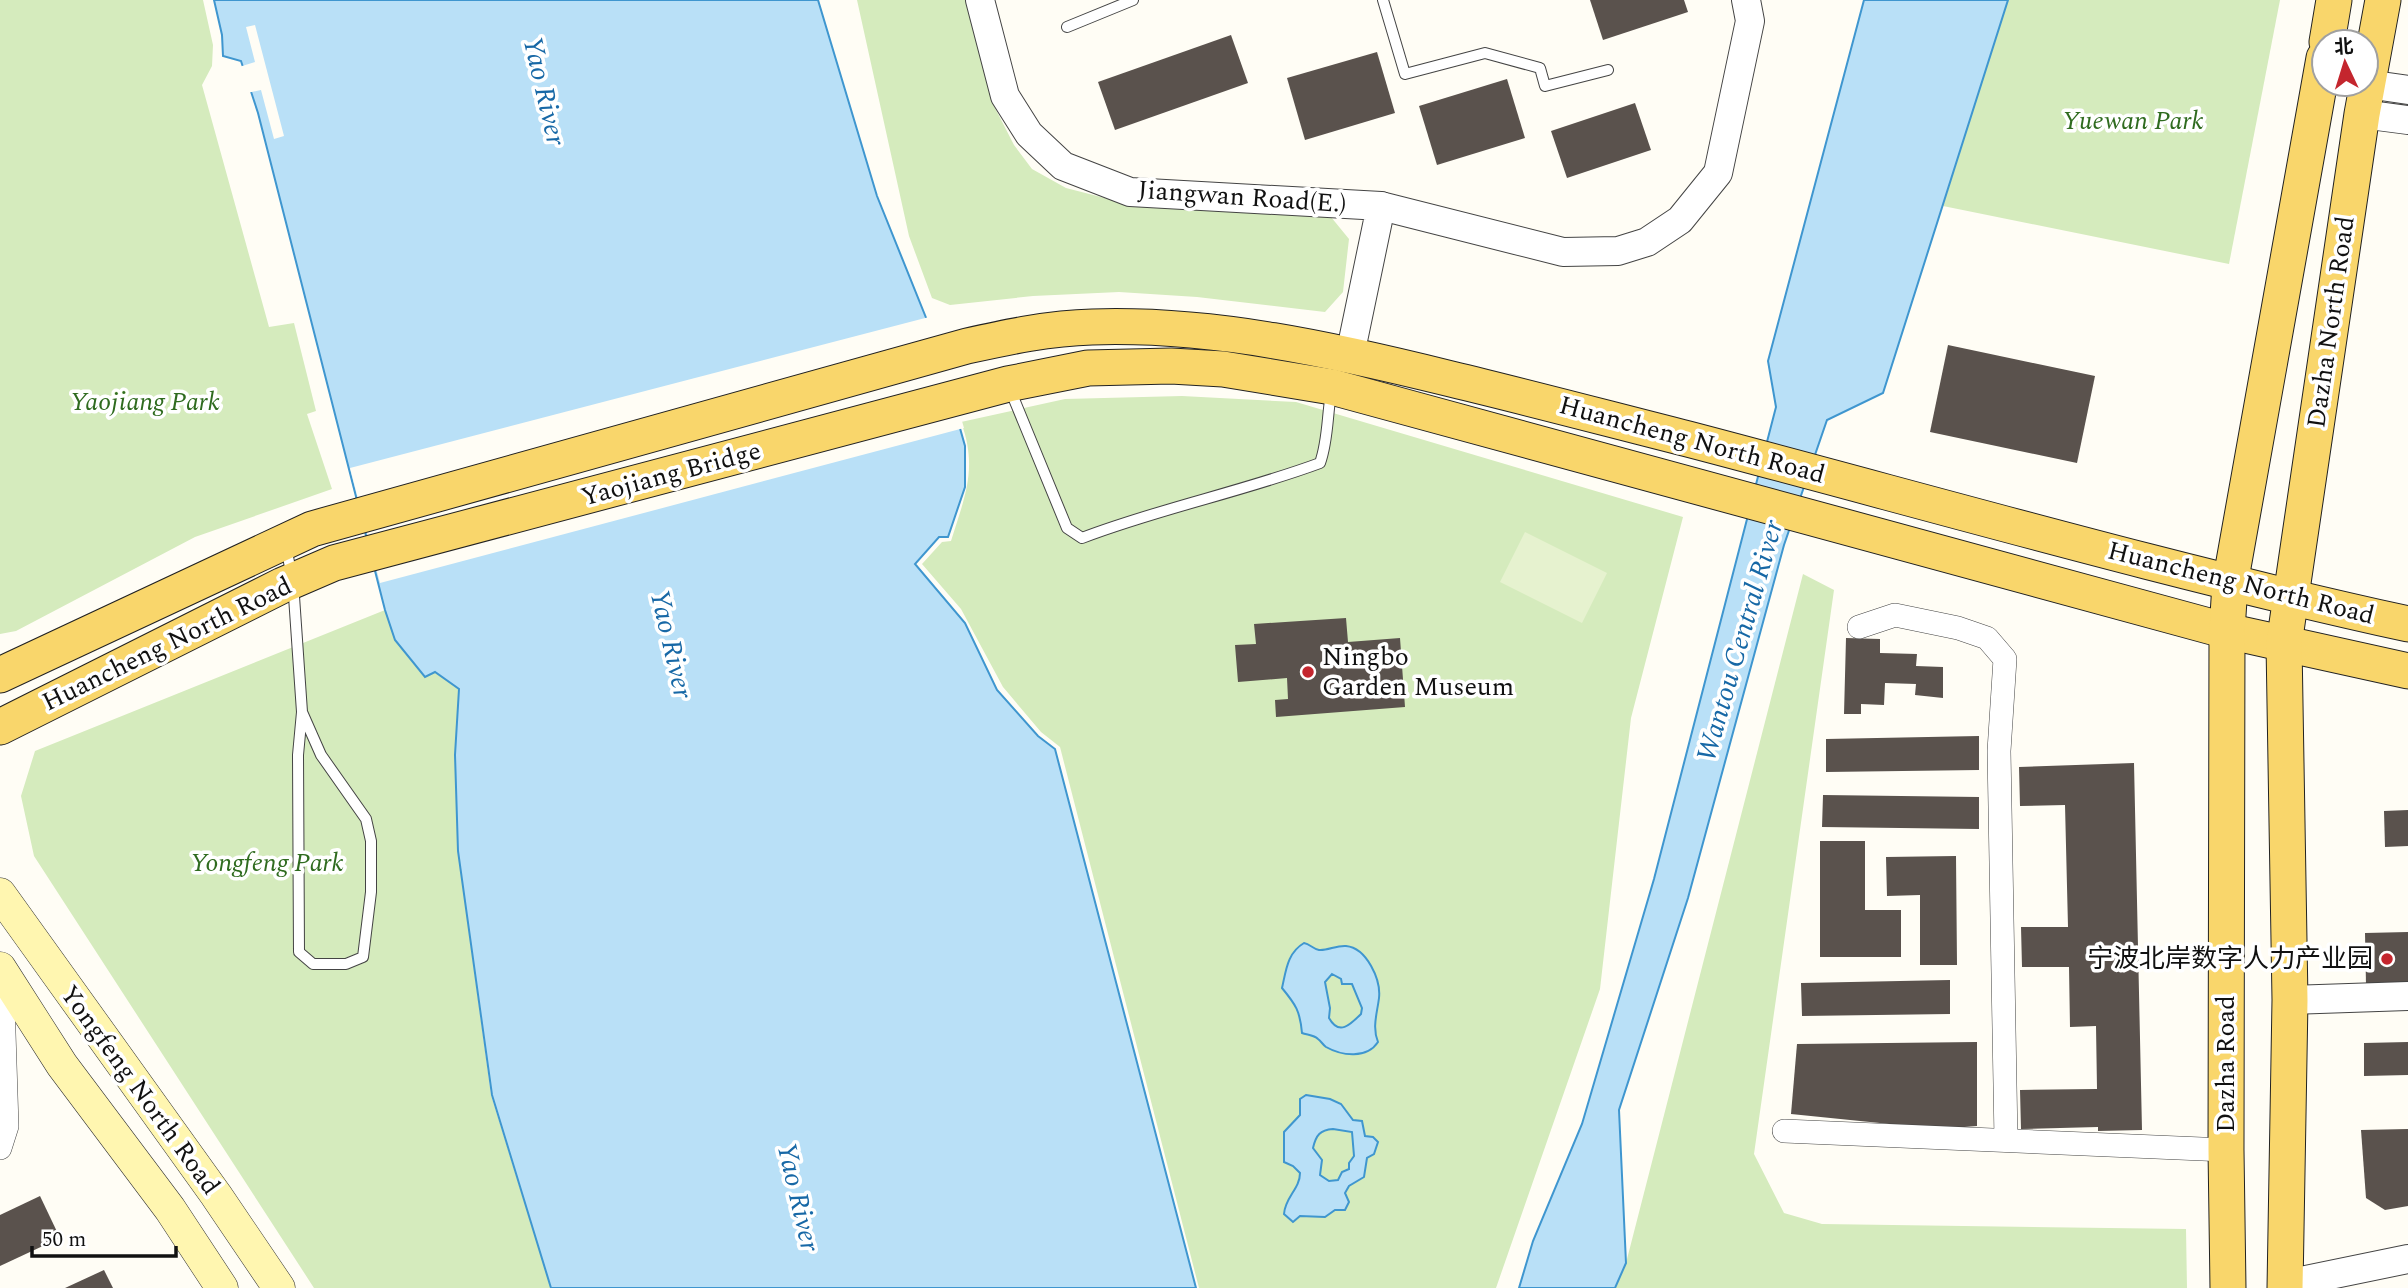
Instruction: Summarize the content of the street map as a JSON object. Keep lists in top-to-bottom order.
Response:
{
  "streets": {
    "main road": [
      "Dazha North Road",
      "Huancheng North Road",
      "Yaojiang Bridge",
      "Dazha Road",
      "Yongfeng North Road"
    ],
    "street": ["Jiangwan Road(E.)"]
  },
  "crossings": [
    ["Jiangwan Road(E.)", "Huancheng North Road"],
    ["Dazha North Road", "Huancheng North Road"],
    ["Dazha North Road", "Dazha Road"],
    ["Huancheng North Road", "Yaojiang Bridge"],
    ["Huancheng North Road", "Dazha Road"]
  ],
  "water": ["Yao River", "Wantou Central River"],
  "parks": ["Yuewan Park", "Yaojiang Park", "Yongfeng Park"],
  "places": ["Ningbo Garden Museum", "宁波北岸数字人力产业园"],
  "scale_bar": "50 m",
  "north": "top"
}
